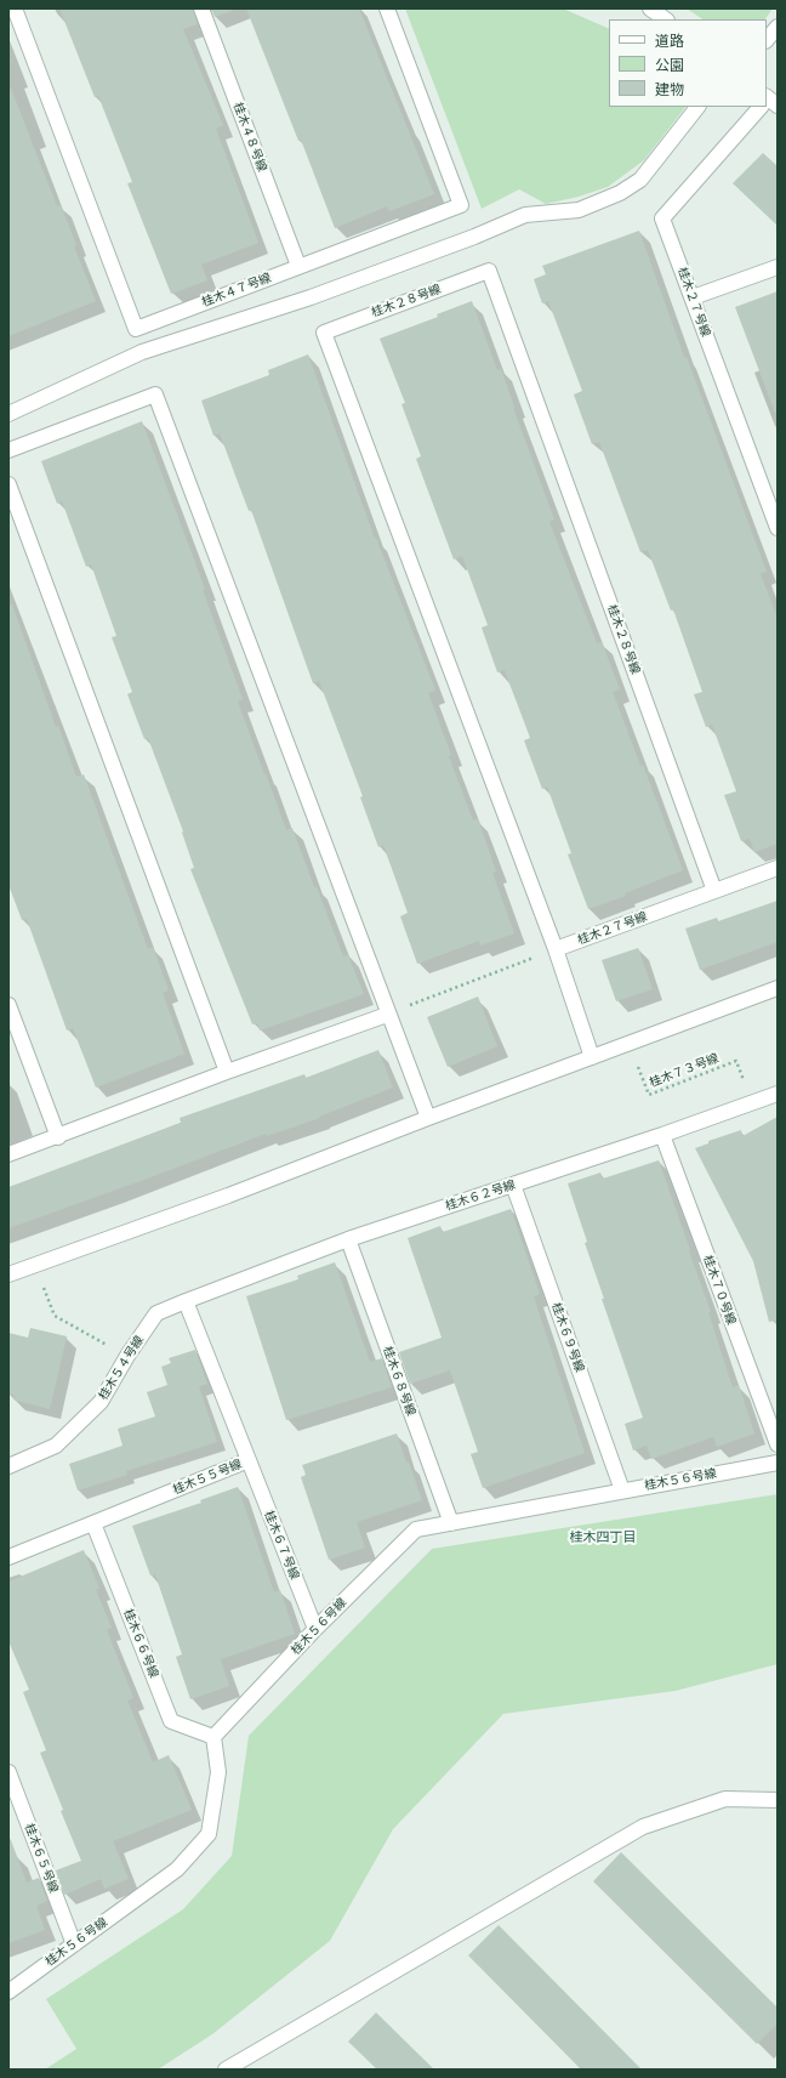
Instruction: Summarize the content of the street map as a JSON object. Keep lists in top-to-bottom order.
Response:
{
  "streets": {
    "street": [
      "桂木４８号線",
      "桂木４７号線",
      "桂木２８号線",
      "桂木２７号線",
      "桂木６２号線",
      "桂木７０号線",
      "桂木６９号線",
      "桂木５４号線",
      "桂木６８号線",
      "桂木５５号線",
      "桂木５６号線",
      "桂木６７号線",
      "桂木６６号線",
      "桂木６５号線"
    ],
    "path": ["桂木７３号線"]
  },
  "crossings": [
    ["桂木４８号線", "桂木４７号線"],
    ["桂木２８号線", "桂木２７号線"],
    ["桂木７３号線", "桂木６２号線"],
    ["桂木６２号線", "桂木７０号線"],
    ["桂木６２号線", "桂木６９号線"],
    ["桂木６２号線", "桂木５４号線"],
    ["桂木６２号線", "桂木６８号線"],
    ["桂木６２号線", "桂木５５号線"],
    ["桂木６９号線", "桂木５６号線"],
    ["桂木５４号線", "桂木５５号線"],
    ["桂木６８号線", "桂木５６号線"],
    ["桂木５５号線", "桂木６７号線"],
    ["桂木５５号線", "桂木６６号線"],
    ["桂木５６号線", "桂木６７号線"],
    ["桂木５６号線", "桂木６６号線"],
    ["桂木５６号線", "桂木６５号線"]
  ],
  "districts": ["桂木四丁目"],
  "legend": ["道路", "公園", "建物"]
}
